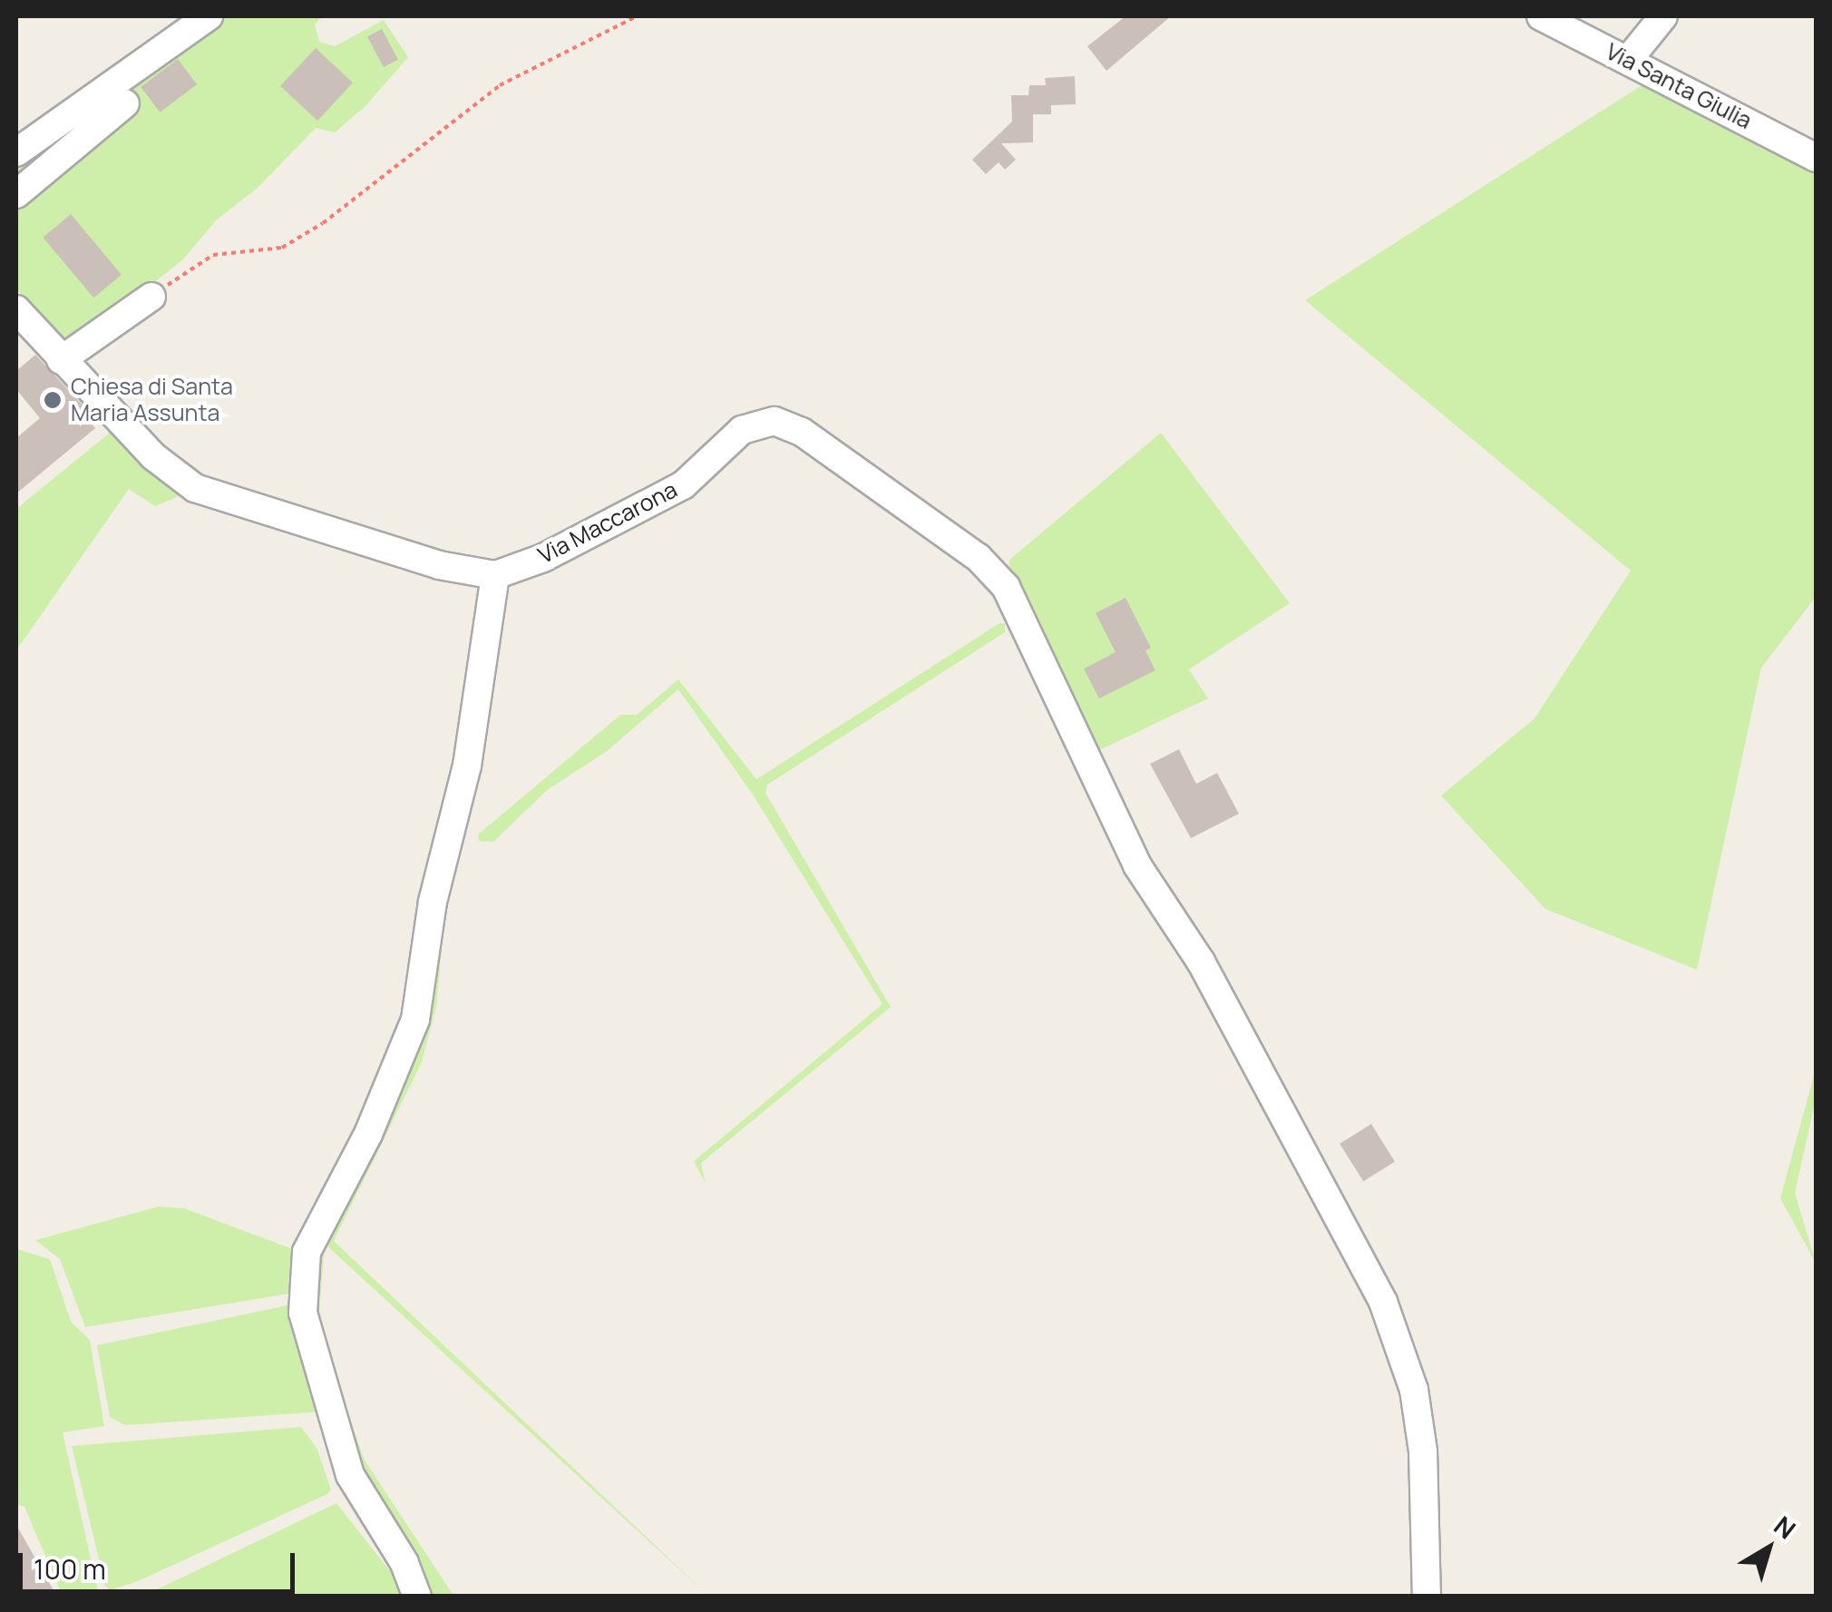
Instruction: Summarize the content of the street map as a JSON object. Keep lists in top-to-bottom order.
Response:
{
  "streets": {
    "street": ["Via Santa Giulia", "Via Maccarona"]
  },
  "places": ["Chiesa di Santa Maria Assunta"],
  "scale_bar": "100 m",
  "north": "top right"
}
